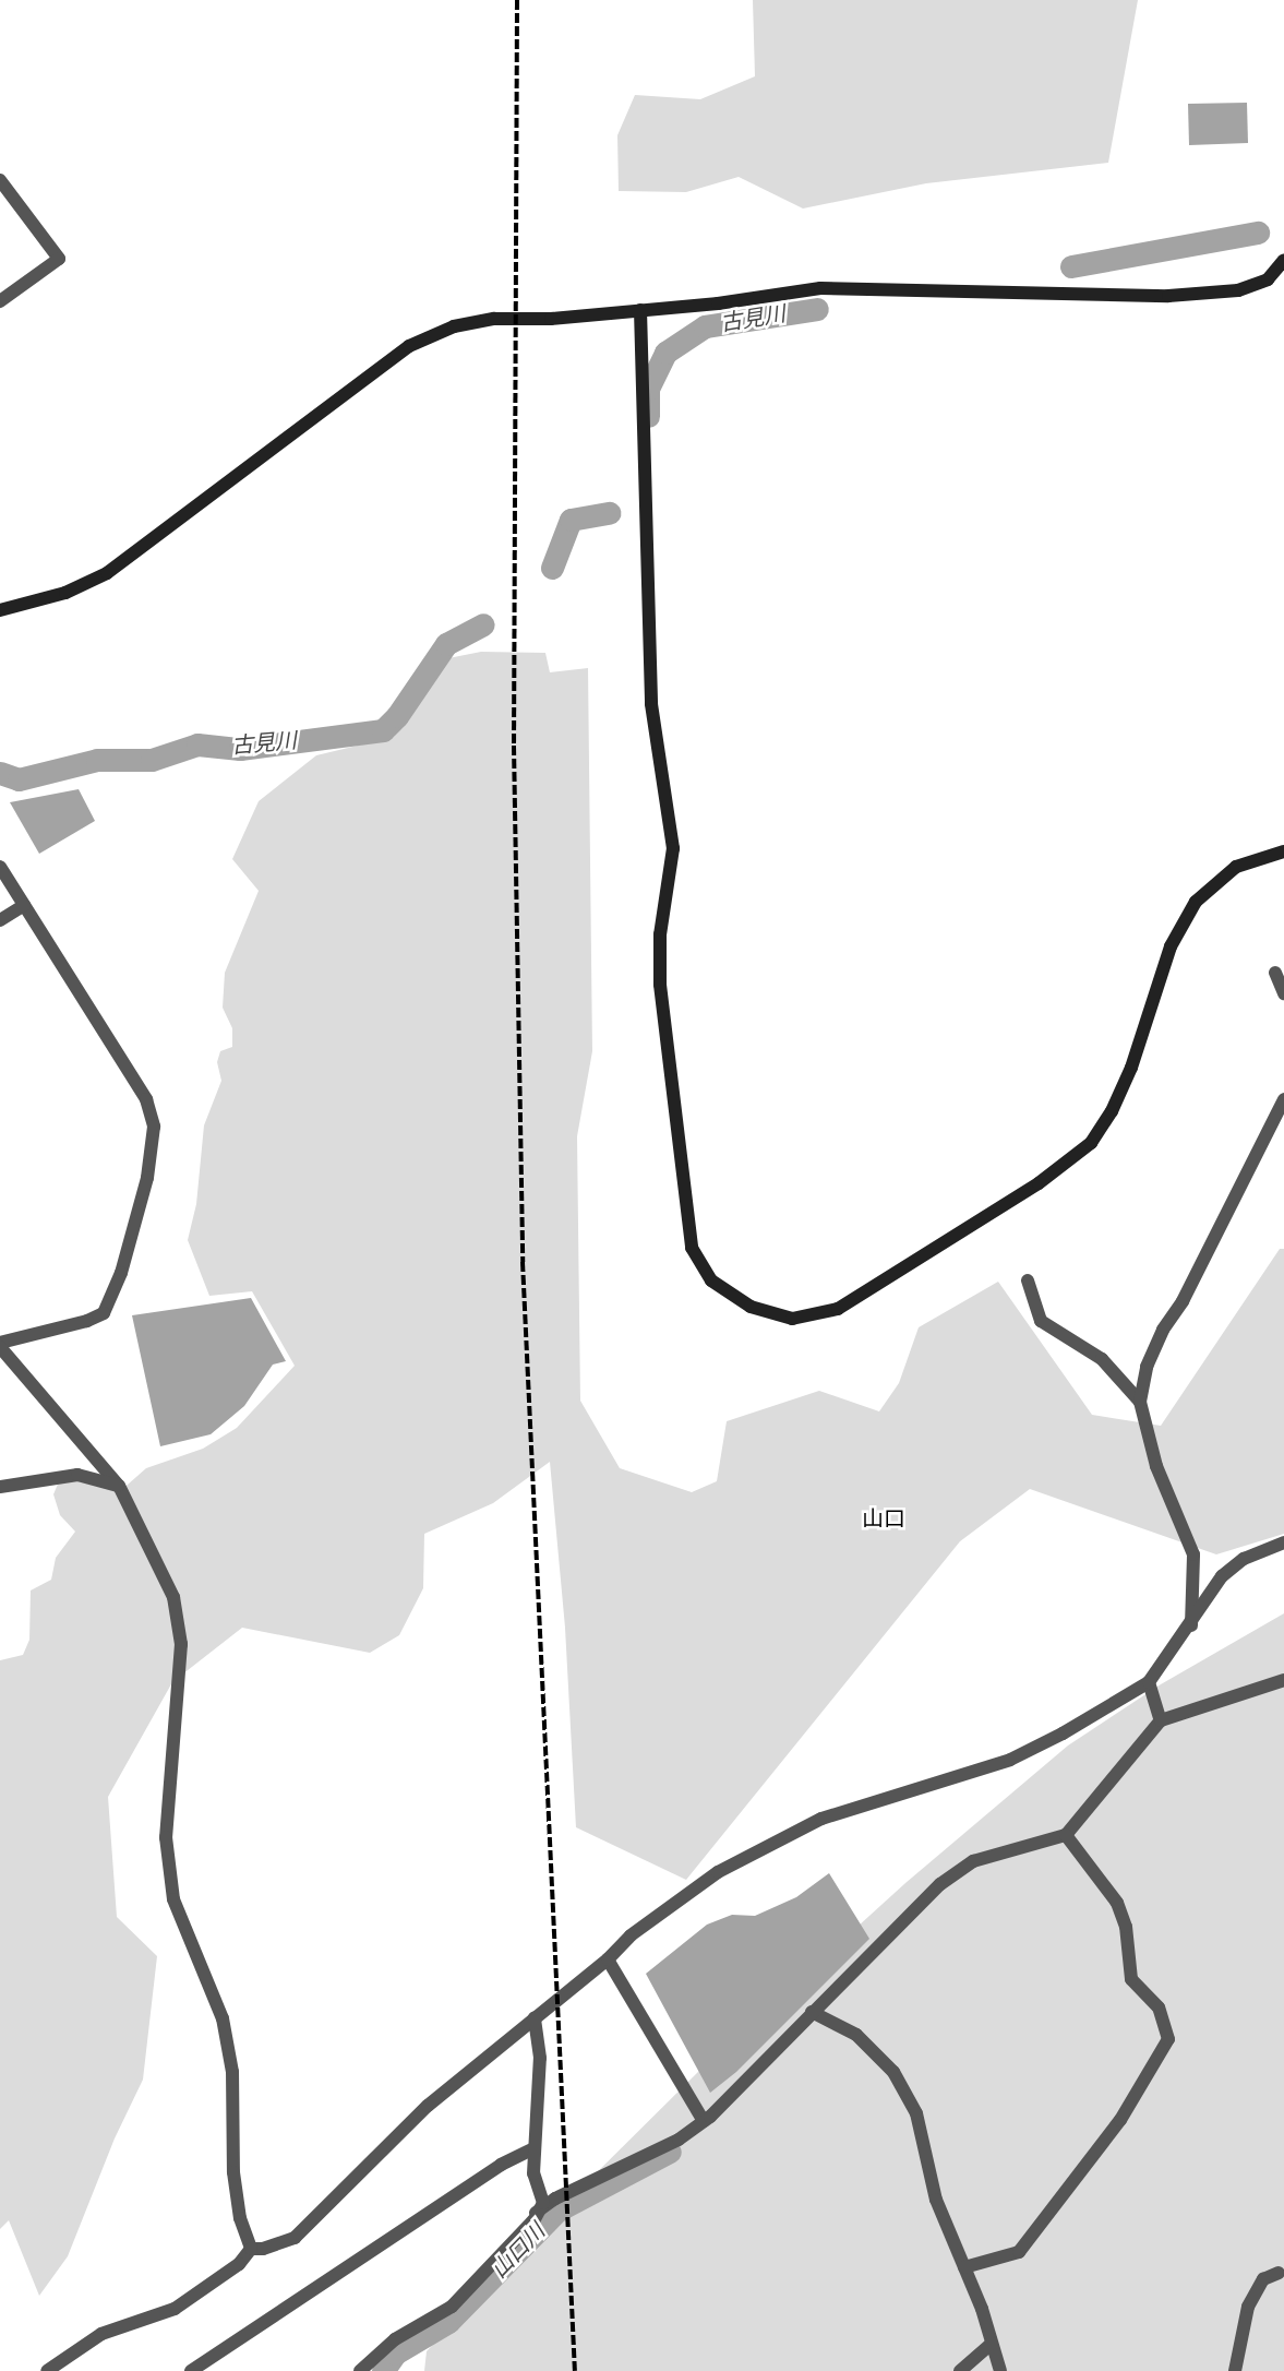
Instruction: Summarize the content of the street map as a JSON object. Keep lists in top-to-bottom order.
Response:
{
  "districts": ["山口"],
  "water": ["古見川", "山口川"]
}
